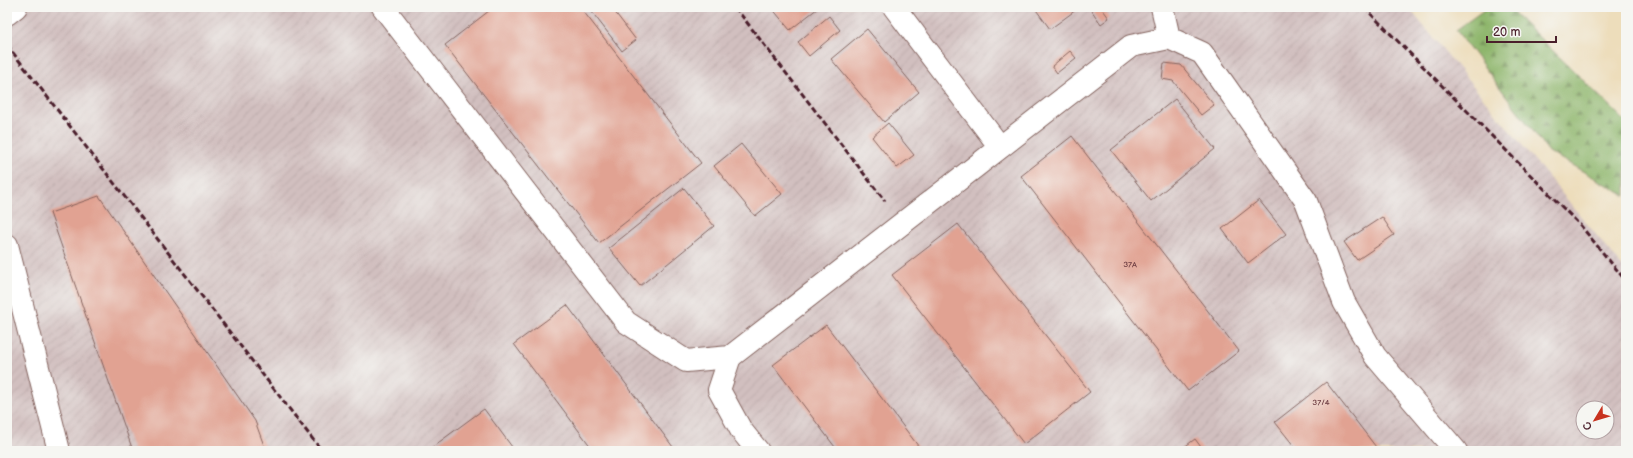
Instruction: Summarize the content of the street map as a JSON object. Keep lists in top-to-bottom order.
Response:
{
  "house_numbers": ["37А", "37/4"],
  "scale_bar": "20 m",
  "north": "bottom left"
}
